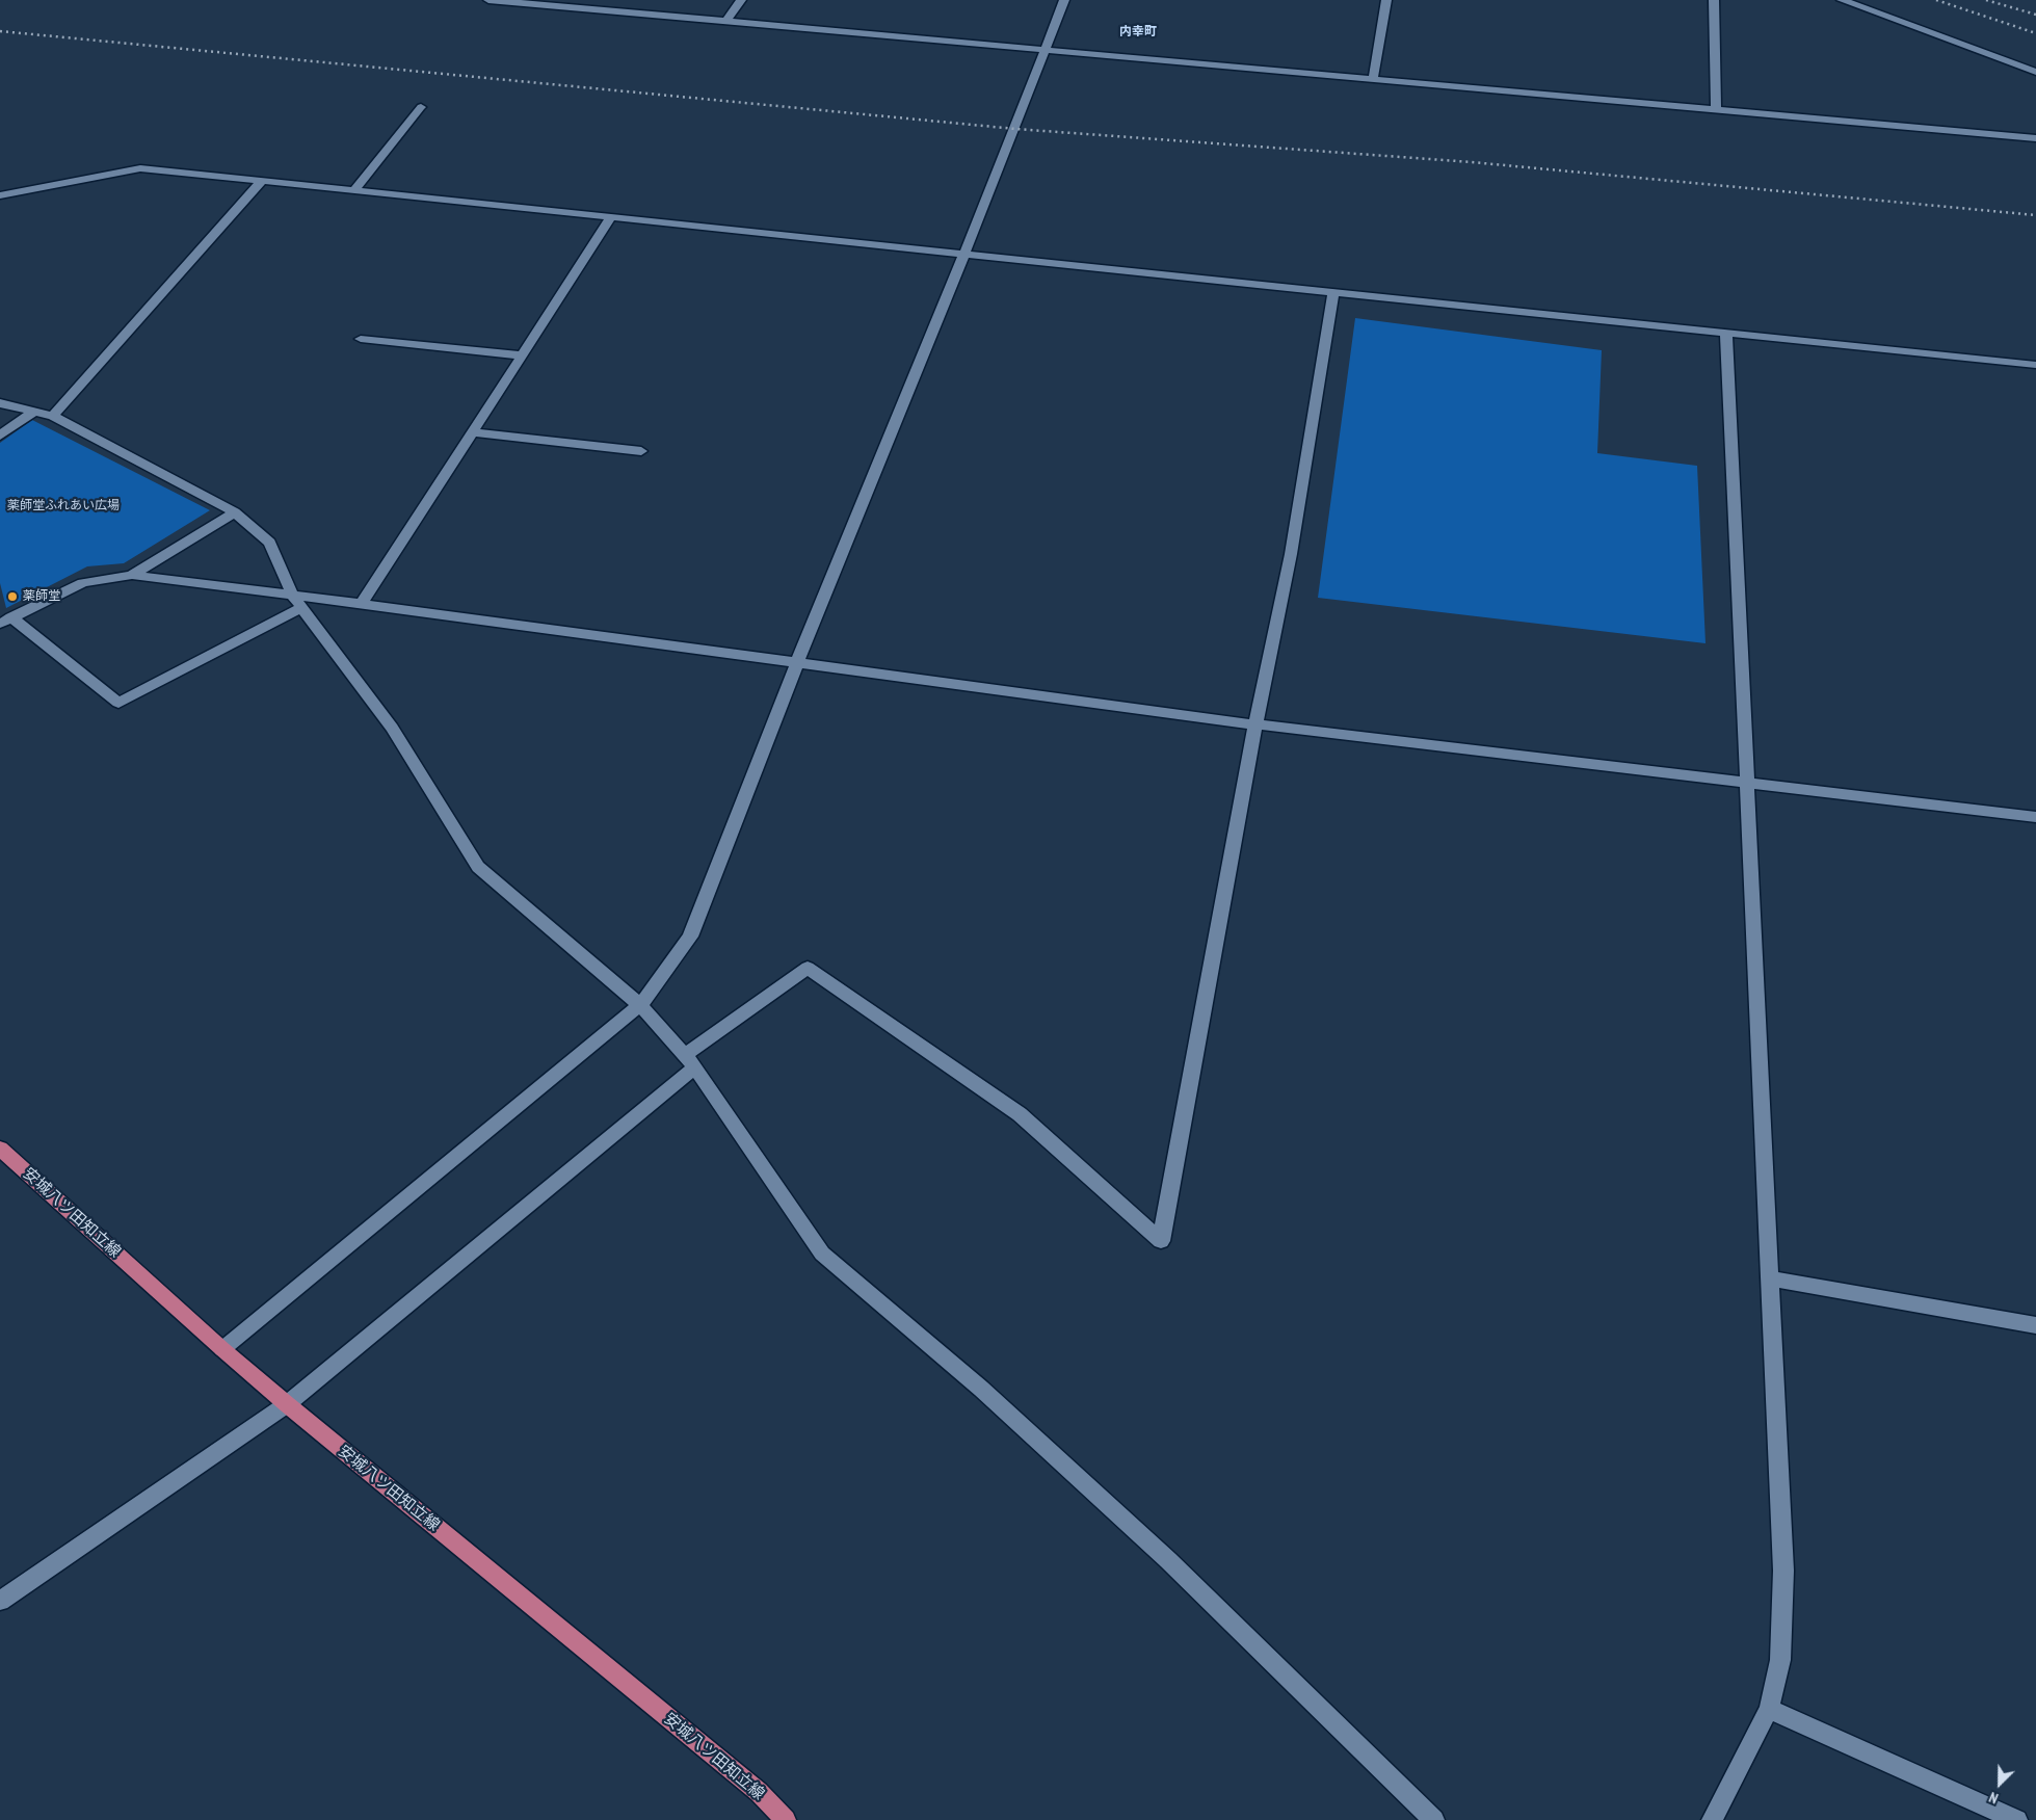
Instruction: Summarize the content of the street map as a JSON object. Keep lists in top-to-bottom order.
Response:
{
  "streets": {
    "main road": ["安城八ツ田知立線"]
  },
  "districts": ["内幸町"],
  "parks": ["薬師堂ふれあい広場"],
  "places": ["薬師堂"],
  "north": "bottom left"
}
